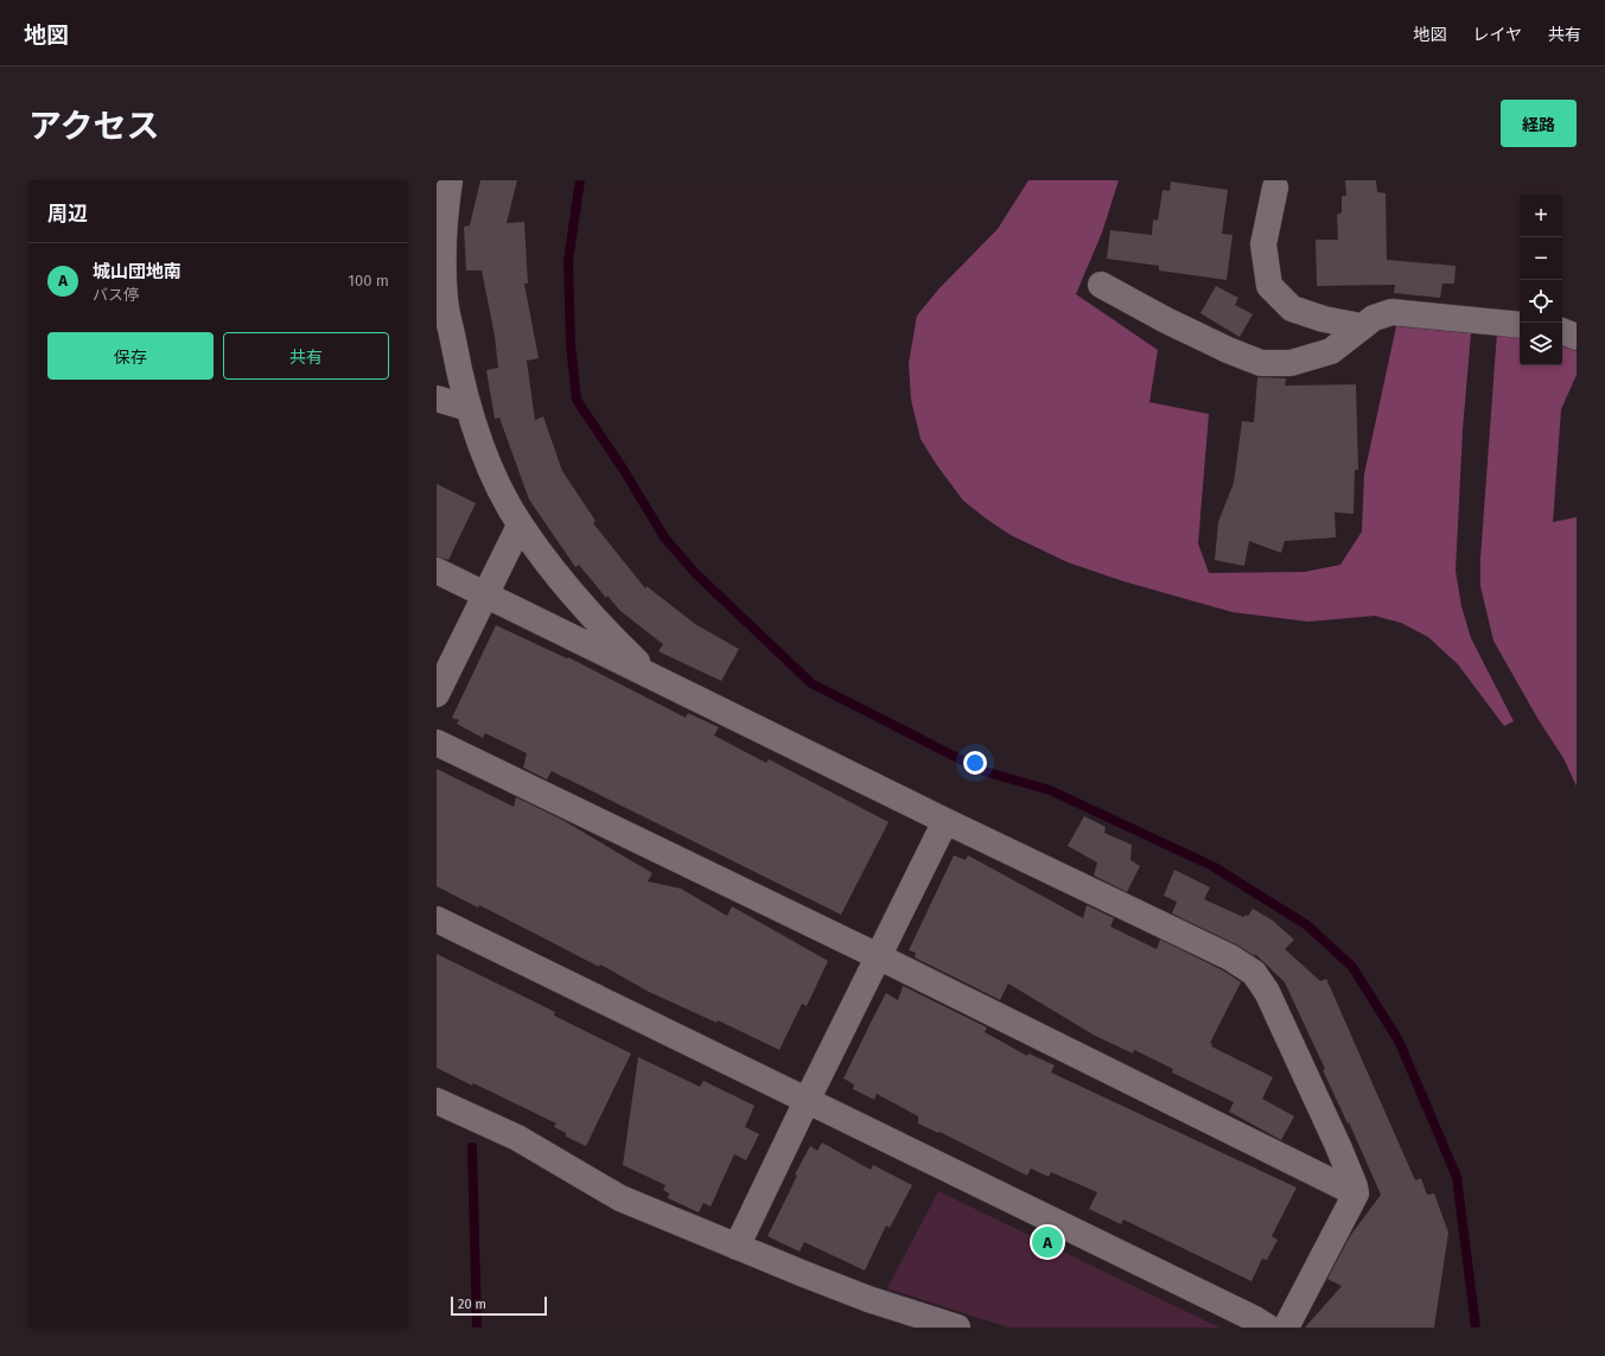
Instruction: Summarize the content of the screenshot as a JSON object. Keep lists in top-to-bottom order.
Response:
{
  "scale_bar": "20 m",
  "page": {
    "header": "地図",
    "nav": ["地図", "レイヤ", "共有"],
    "title": "アクセス",
    "buttons": [
      "経路",
      ["保存", "共有"]
    ],
    "heading": "周辺",
    "map_buttons": ["+", "−"],
    "list": [
      {
        "mark": "A",
        "name": "城山団地南",
        "note": "バス停",
        "value": "100 m"
      }
    ],
    "pins": "A",
    "scale": "20 m"
  }
}
